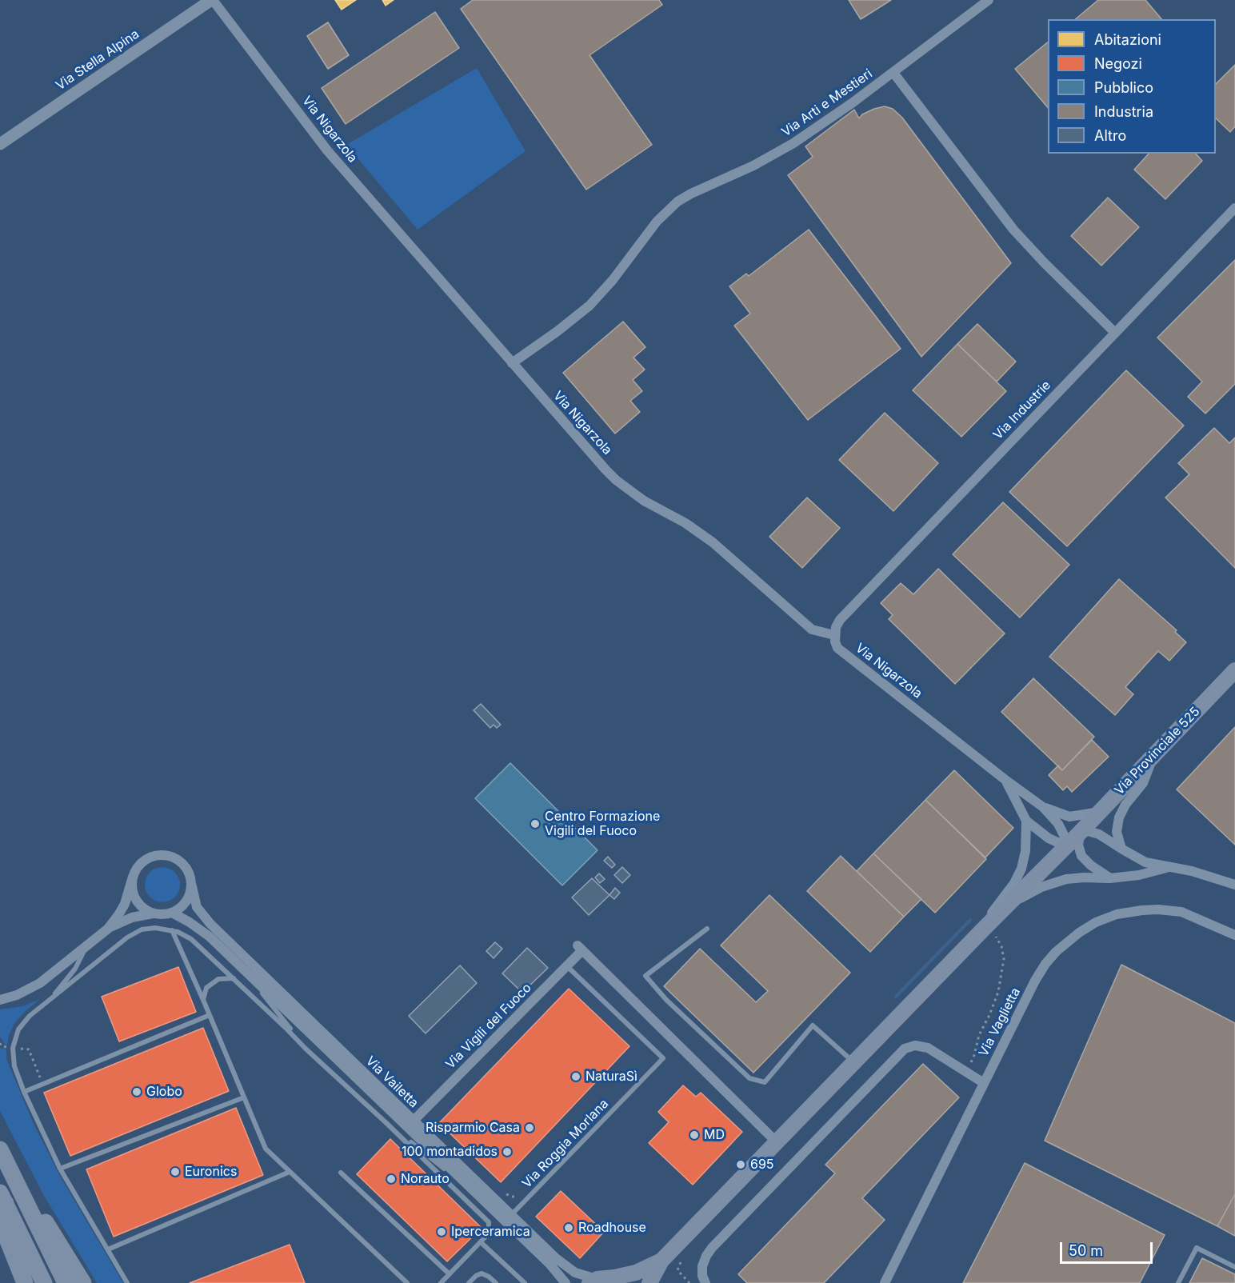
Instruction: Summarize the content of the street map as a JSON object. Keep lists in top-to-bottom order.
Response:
{
  "streets": {
    "main road": ["Via Provinciale 525"],
    "street": [
      "Via Stella Alpina",
      "Via Arti e Mestieri",
      "Via Nigarzola",
      "Via Industrie",
      "Via Vaglietta",
      "Via Vigili del Fuoco",
      "Via Vailetta"
    ],
    "lane": ["Via Roggia Morlana"]
  },
  "crossings": [
    ["Via Stella Alpina", "Via Nigarzola"],
    ["Via Arti e Mestieri", "Via Nigarzola"],
    ["Via Arti e Mestieri", "Via Industrie"],
    ["Via Nigarzola", "Via Industrie"],
    ["Via Nigarzola", "Via Provinciale 525"],
    ["Via Provinciale 525", "Via Vigili del Fuoco"],
    ["Via Vigili del Fuoco", "Via Vailetta"],
    ["Via Vigili del Fuoco", "Via Roggia Morlana"],
    ["Via Vailetta", "Via Roggia Morlana"]
  ],
  "places": [
    "Centro Formazione Vigili del Fuoco",
    "NaturaSì",
    "Globo",
    "Risparmio Casa",
    "MD",
    "100 montadidos",
    "695",
    "Euronics",
    "Norauto",
    "Roadhouse",
    "Iperceramica"
  ],
  "legend": [
    "Abitazioni",
    "Negozi",
    "Pubblico",
    "Industria",
    "Altro"
  ],
  "scale_bar": "50 m"
}
